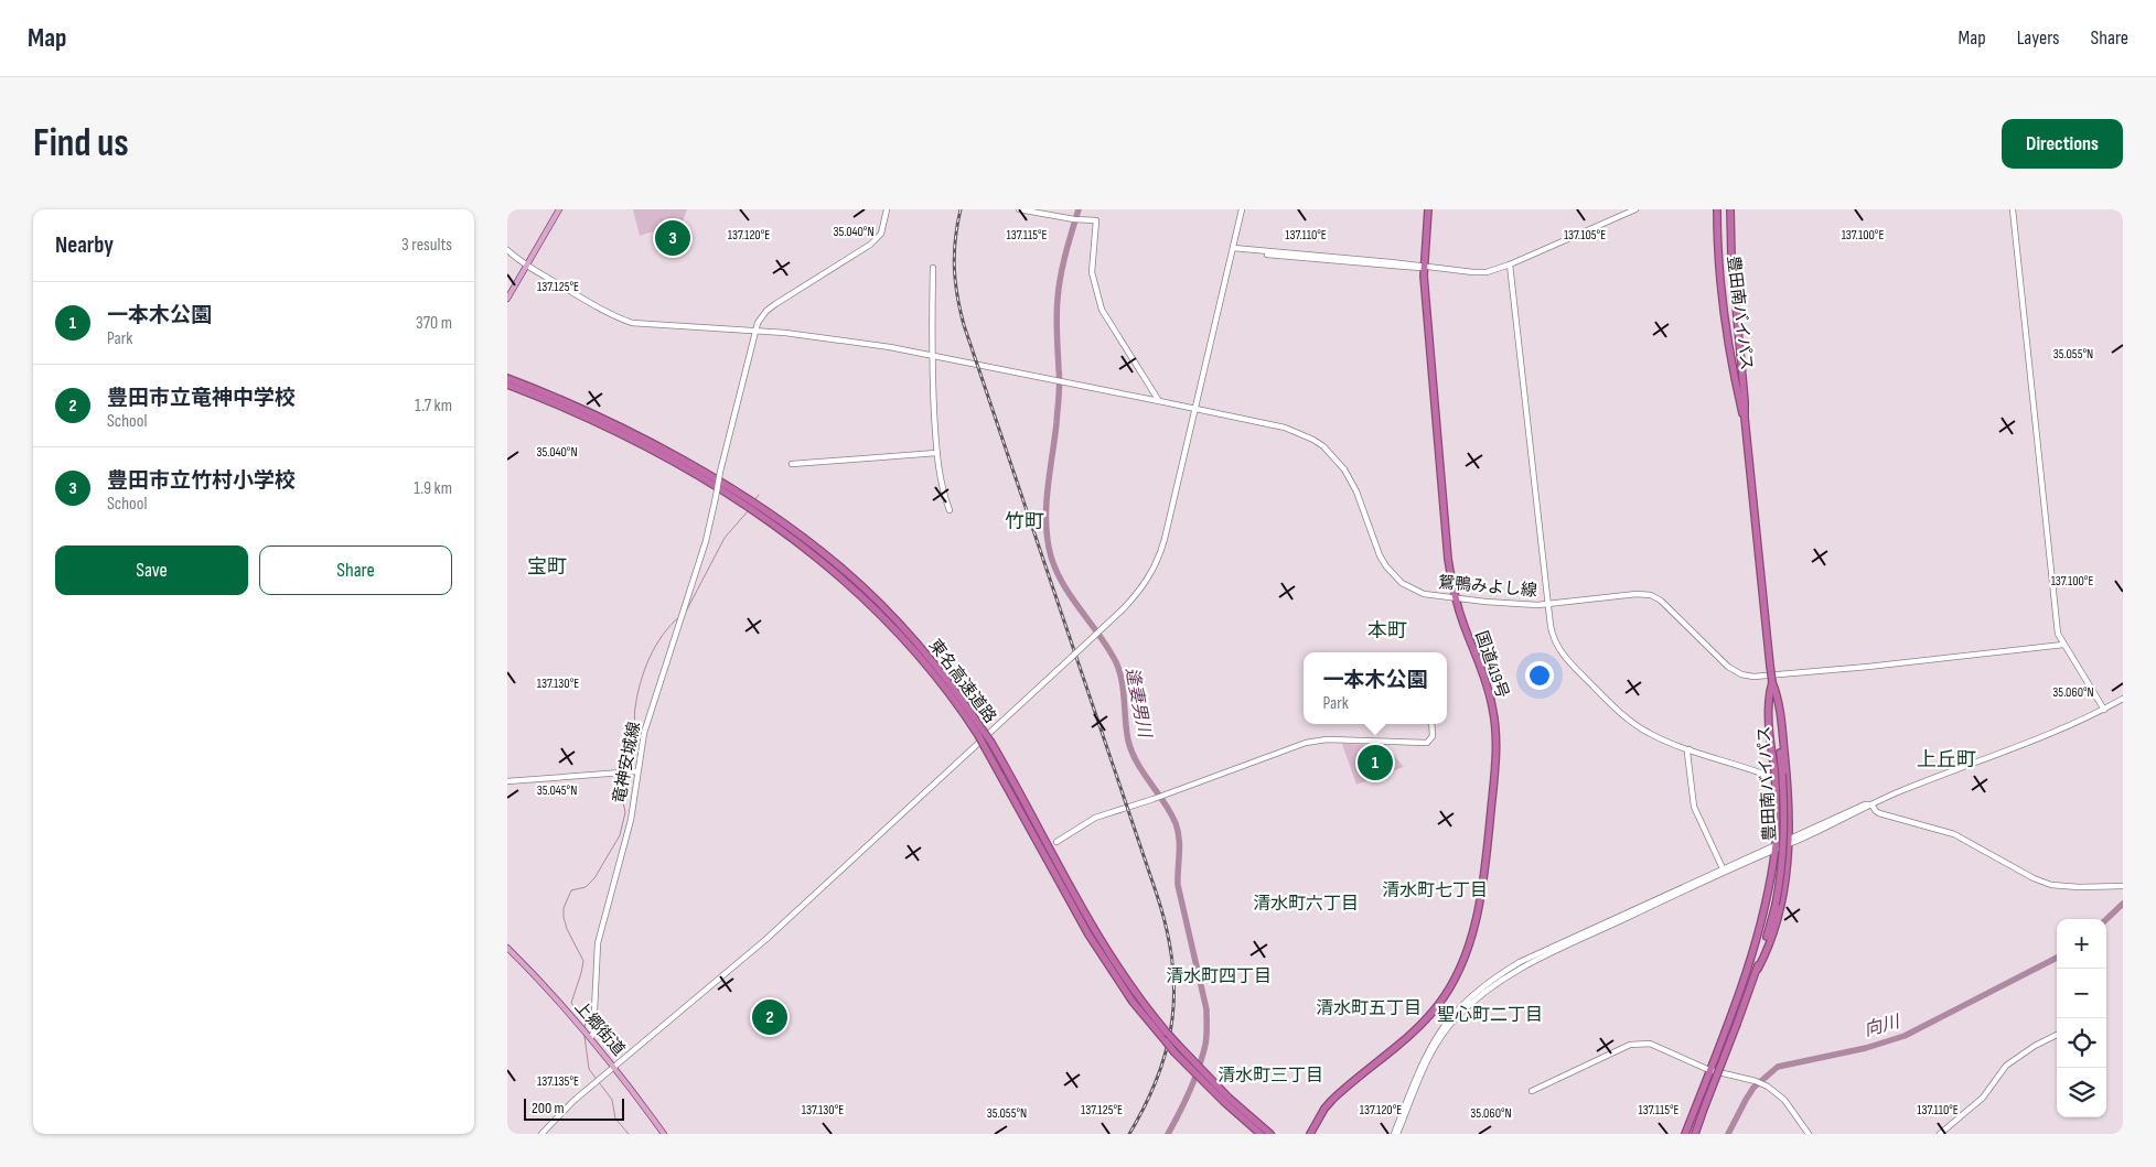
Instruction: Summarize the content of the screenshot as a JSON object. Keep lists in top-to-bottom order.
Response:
{
  "streets": {
    "highway": ["豊田南バイパス", "国道419号", "東名高速道路"],
    "main road": ["上郷街道"],
    "street": ["鴛鴨みよし線", "竜神安城線"]
  },
  "crossings": [
    ["鴛鴨みよし線", "国道419号"],
    ["鴛鴨みよし線", "竜神安城線"],
    ["竜神安城線", "上郷街道"]
  ],
  "districts": [
    "竹町",
    "宝町",
    "本町",
    "上丘町",
    "清水町七丁目",
    "清水町六丁目",
    "清水町四丁目",
    "清水町五丁目",
    "聖心町二丁目",
    "清水町三丁目"
  ],
  "water": ["逢妻男川", "向川"],
  "scale_bar": "200 m",
  "page": {
    "header": "Map",
    "nav": ["Map", "Layers", "Share"],
    "buttons": [
      "Directions",
      ["Save", "Share"]
    ],
    "title": "Find us",
    "heading": ["Nearby", "3 results"],
    "pins": ["3", "1", "2"],
    "list": [
      {
        "mark": "1",
        "name": "一本木公園",
        "note": "Park",
        "value": "370 m"
      },
      {
        "mark": "2",
        "name": "豊田市立竜神中学校",
        "note": "School",
        "value": "1.7 km"
      },
      {
        "mark": "3",
        "name": "豊田市立竹村小学校",
        "note": "School",
        "value": "1.9 km"
      }
    ],
    "popup": ["一本木公園", "Park"],
    "map_buttons": ["+", "−"],
    "scale": "200 m"
  },
  "coordinates": [
    "35.040°N",
    "137.120°E",
    "137.115°E",
    "137.110°E",
    "137.105°E",
    "137.100°E",
    "137.125°E",
    "35.055°N",
    "137.130°E",
    "35.060°N",
    "35.045°N",
    "137.135°E"
  ]
}
